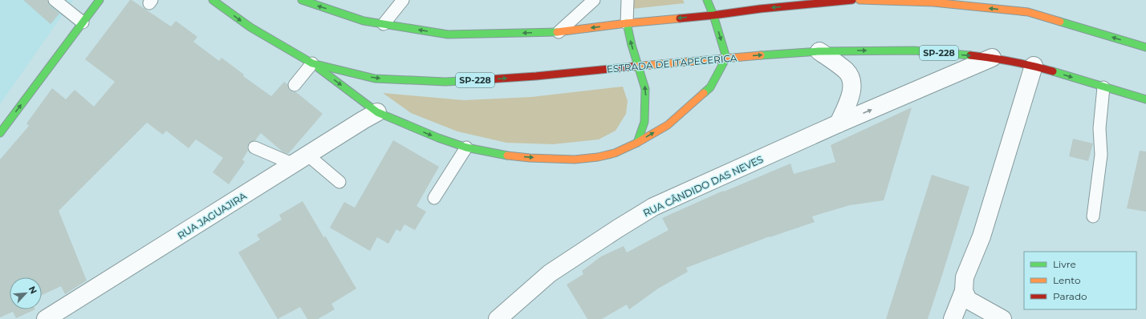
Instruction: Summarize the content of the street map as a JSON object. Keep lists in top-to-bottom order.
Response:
{
  "streets": {
    "main road": ["SP-228", "ESTRADA DE ITAPECERICA"],
    "street": ["RUA CÂNDIDO DAS NEVES", "RUA JAGUAJIRA"]
  },
  "crossings": [
    ["ESTRADA DE ITAPECERICA", "RUA CÂNDIDO DAS NEVES"]
  ],
  "legend": ["Livre", "Lento", "Parado"],
  "north": "top right"
}
